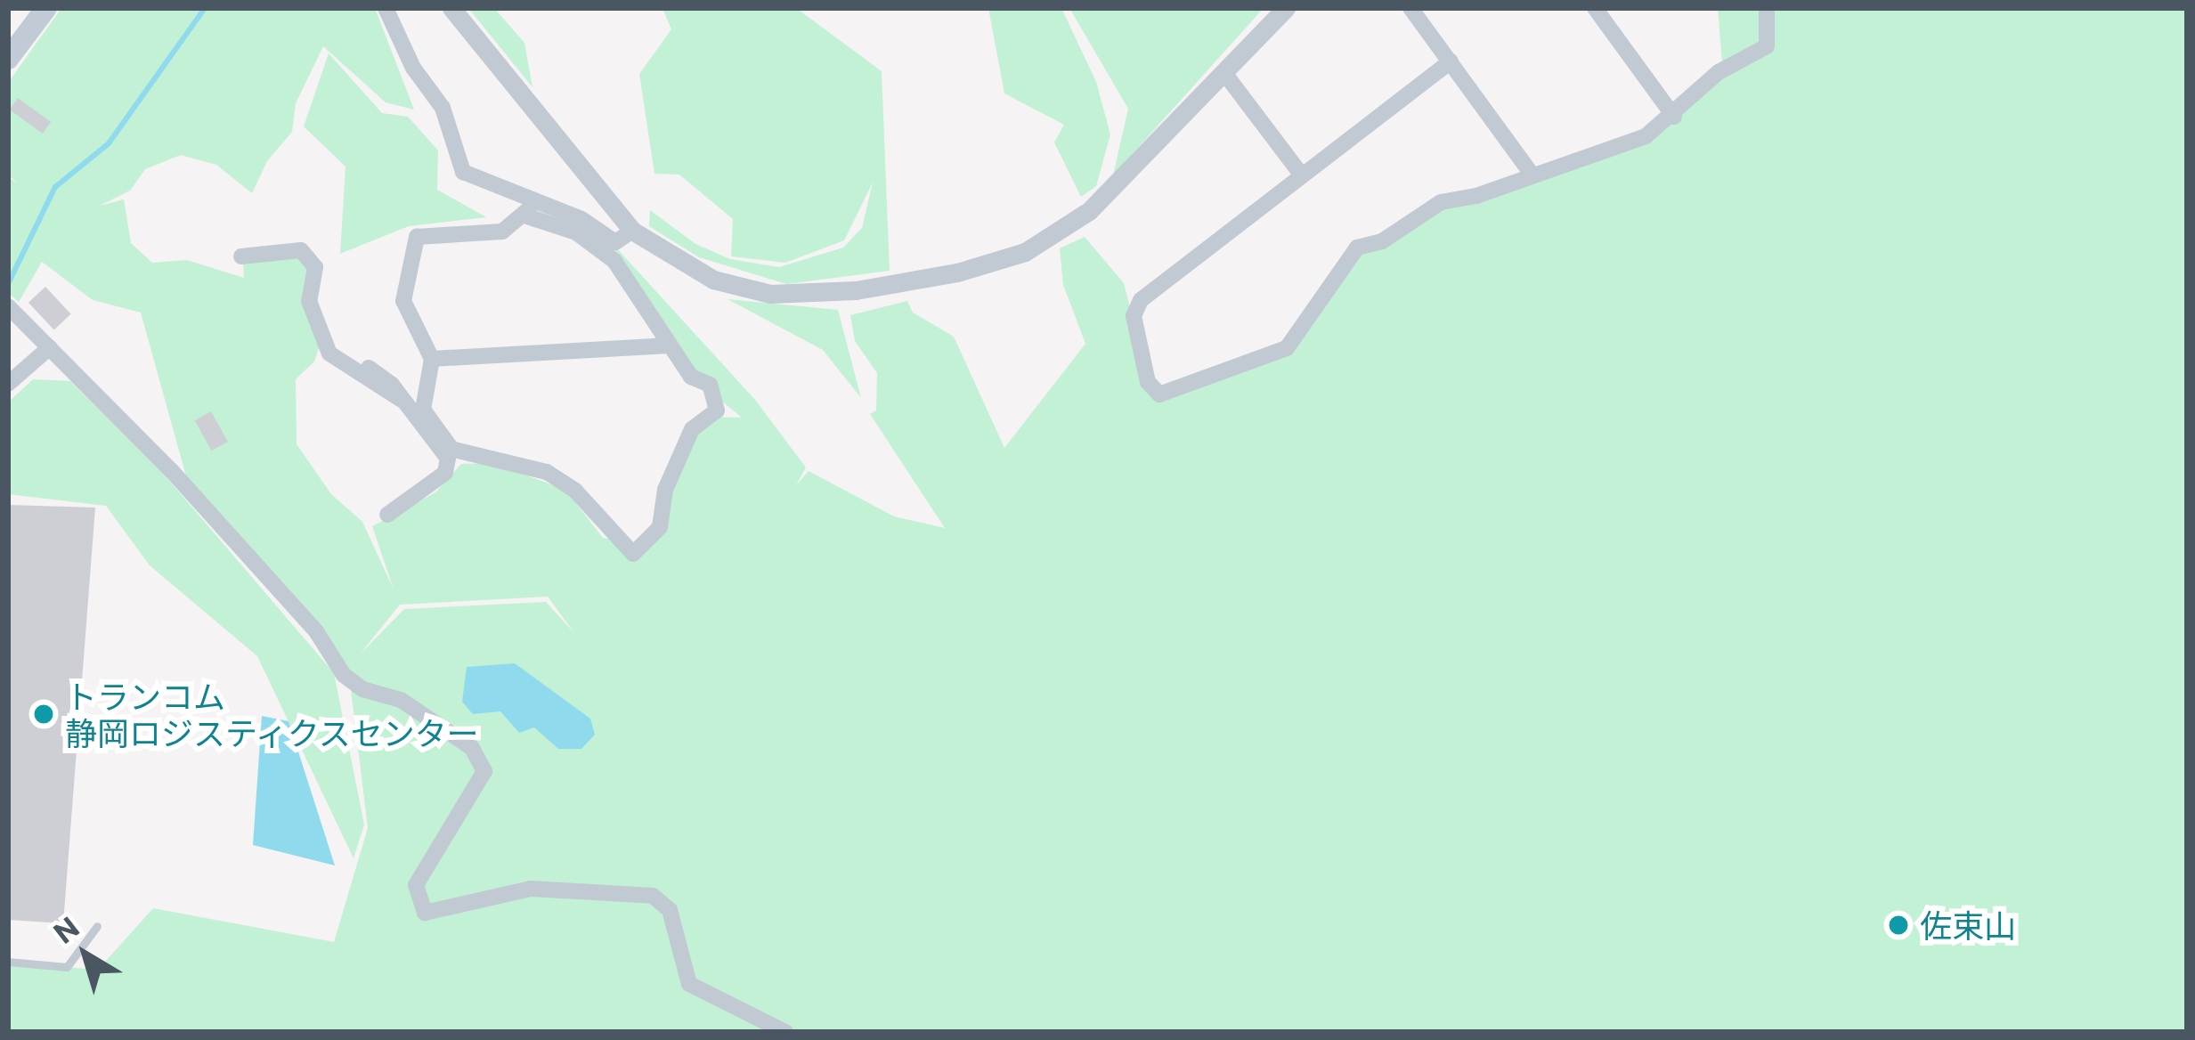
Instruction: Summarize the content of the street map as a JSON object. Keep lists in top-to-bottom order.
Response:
{
  "places": ["トランコム 静岡ロジスティクスセンター", "佐束山"],
  "north": "top left"
}
